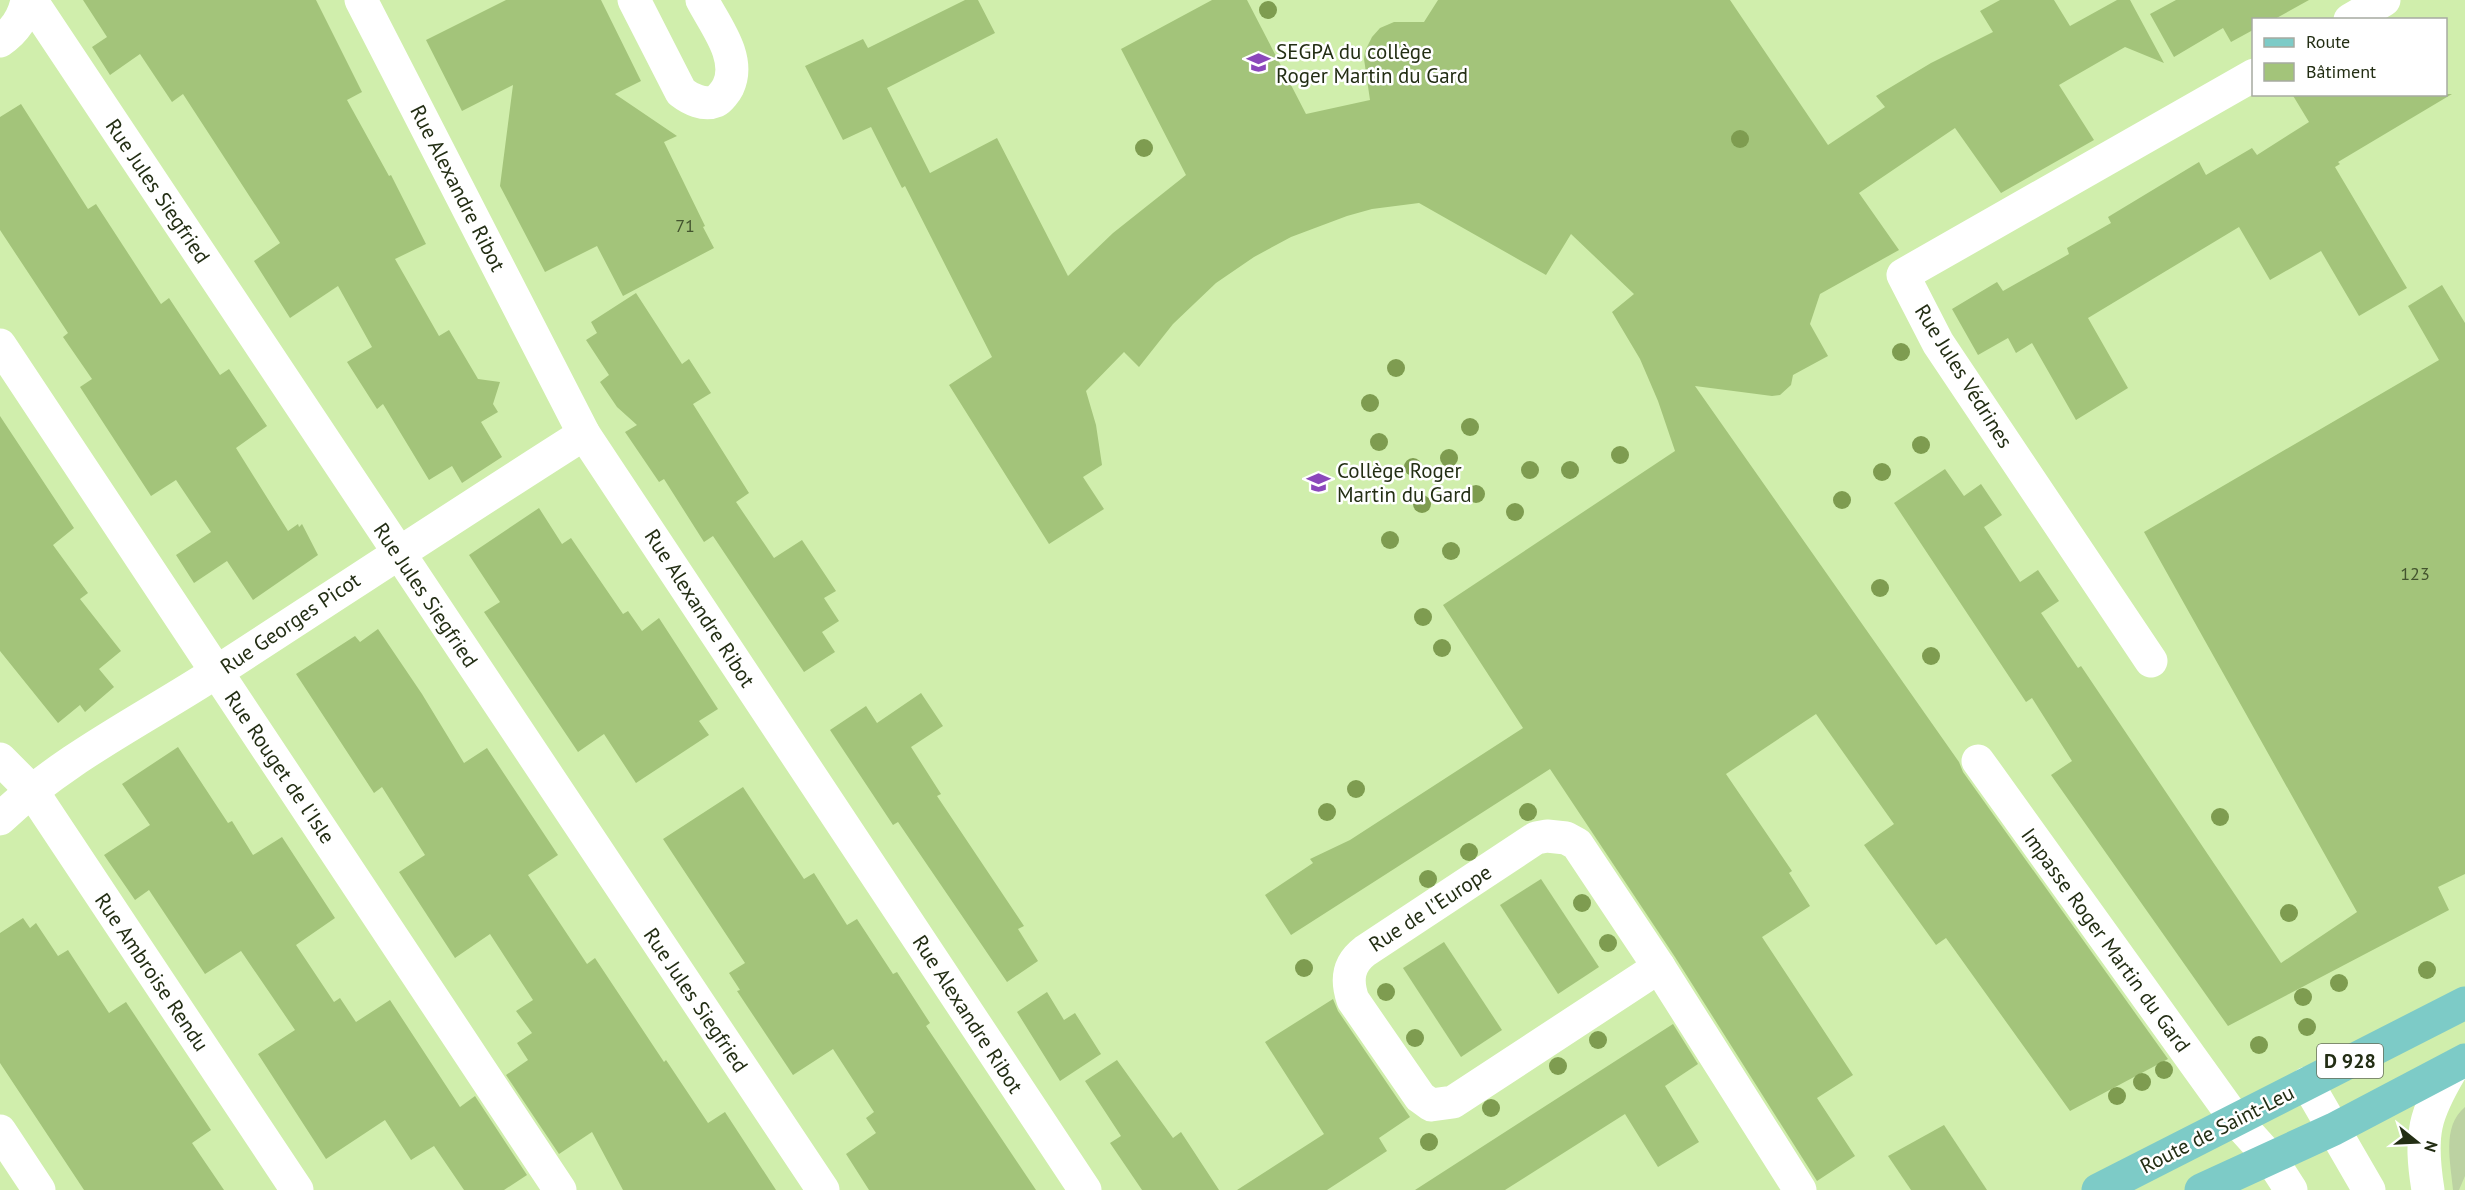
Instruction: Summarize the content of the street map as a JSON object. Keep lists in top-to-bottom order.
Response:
{
  "streets": {
    "main road": ["D 928", "Route de Saint-Leu"],
    "street": [
      "Rue Alexandre Ribot",
      "Rue Jules Siegfried",
      "Rue Jules Védrines",
      "Rue Georges Picot",
      "Rue Rouget de l'Isle",
      "Rue de l'Europe",
      "Impasse Roger Martin du Gard",
      "Rue Ambroise Rendu"
    ]
  },
  "crossings": [
    ["Rue Alexandre Ribot", "Rue Georges Picot"],
    ["Rue Jules Siegfried", "Rue Georges Picot"],
    ["Rue Georges Picot", "Rue Rouget de l'Isle"],
    ["Rue Georges Picot", "Rue Ambroise Rendu"],
    ["Impasse Roger Martin du Gard", "D 928"],
    ["Impasse Roger Martin du Gard", "Route de Saint-Leu"]
  ],
  "places": {
    "school or university": ["SEGPA du collège Roger Martin du Gard", "Collège Roger Martin du Gard"]
  },
  "house_numbers": ["71", "123"],
  "legend": ["Route", "Bâtiment"],
  "north": "right"
}
